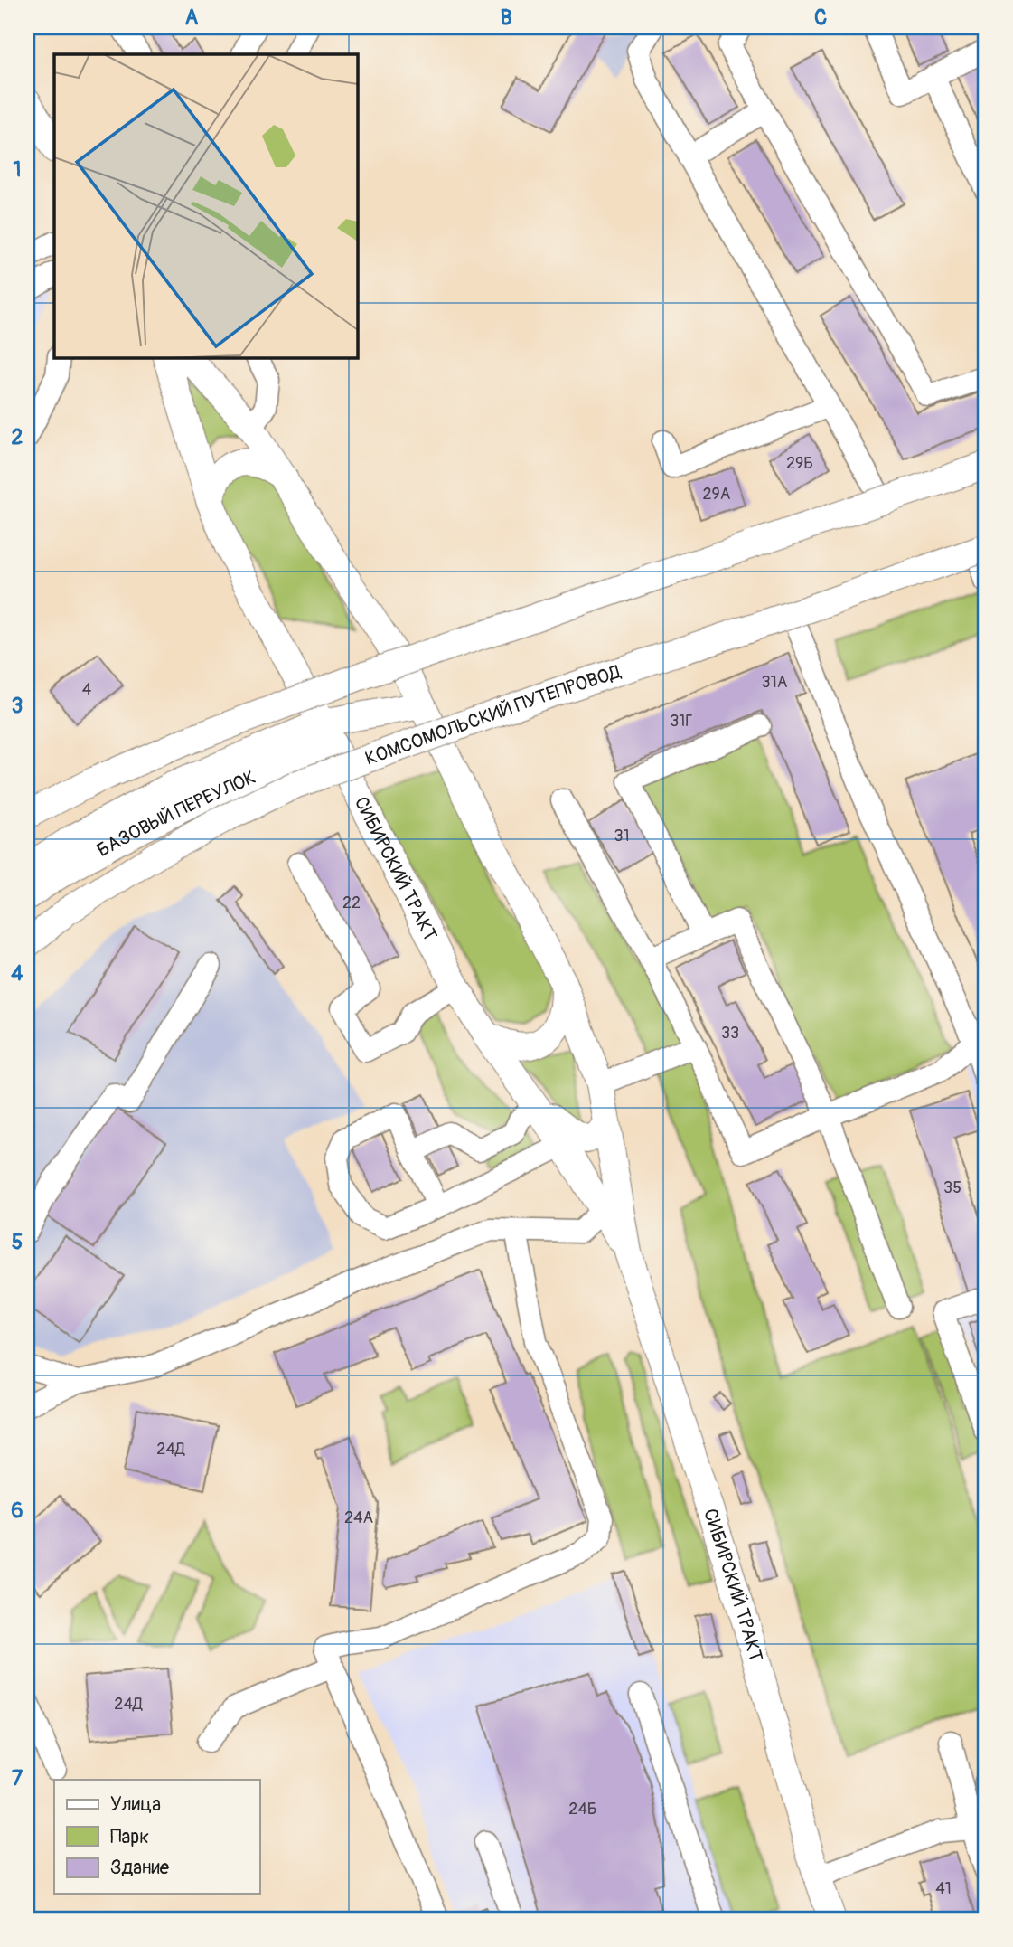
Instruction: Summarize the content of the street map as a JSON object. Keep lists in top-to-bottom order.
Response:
{
  "streets": {
    "main road": ["КОМСОМОЛЬСКИЙ ПУТЕПРОВОД", "БАЗОВЫЙ ПЕРЕУЛОК", "СИБИРСКИЙ ТРАКТ"]
  },
  "crossings": [
    ["КОМСОМОЛЬСКИЙ ПУТЕПРОВОД", "БАЗОВЫЙ ПЕРЕУЛОК"],
    ["КОМСОМОЛЬСКИЙ ПУТЕПРОВОД", "СИБИРСКИЙ ТРАКТ"],
    ["БАЗОВЫЙ ПЕРЕУЛОК", "СИБИРСКИЙ ТРАКТ"]
  ],
  "house_numbers": [
    "29Б",
    "29А",
    "31А",
    "4",
    "31Г",
    "31",
    "22",
    "33",
    "35",
    "24Д",
    "24А",
    "24Д",
    "24Б",
    "41"
  ],
  "legend": ["Улица", "Парк", "Здание"],
  "grid": {
    "columns": ["A", "B", "C"],
    "rows": [
      "1",
      "2",
      "3",
      "4",
      "5",
      "6",
      "7"
    ]
  }
}
